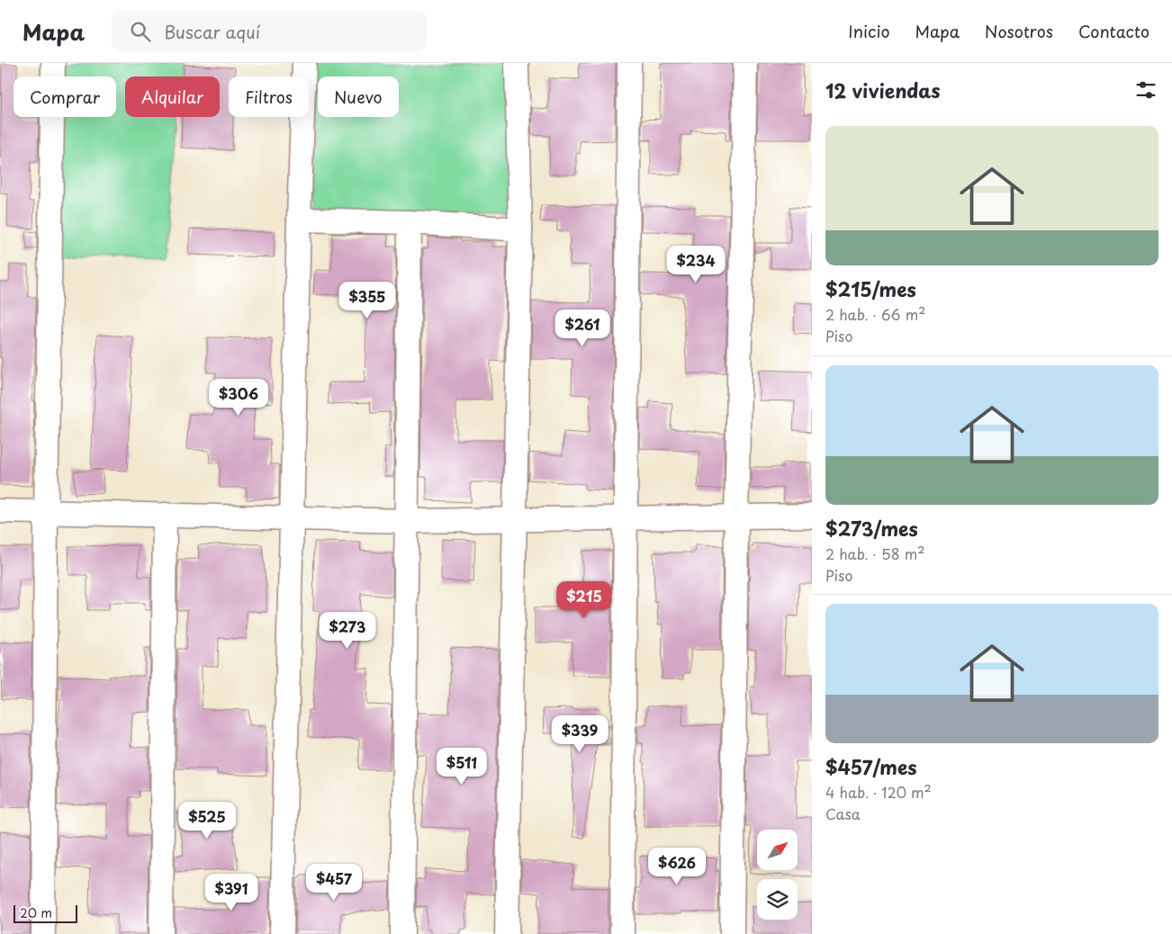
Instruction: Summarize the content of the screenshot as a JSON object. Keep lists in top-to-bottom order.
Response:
{
  "scale_bar": "20 m",
  "north": "top right",
  "page": {
    "header": "Mapa",
    "search": "Buscar aquí",
    "nav": [
      "Inicio",
      "Mapa",
      "Nosotros",
      "Contacto"
    ],
    "heading": "12 viviendas",
    "chip": [
      "Comprar",
      "Alquilar",
      "Filtros",
      "Nuevo"
    ],
    "list": [
      {
        "name": "$215/mes",
        "note": "2 hab. · 66 m² · Piso"
      },
      {
        "name": "$273/mes",
        "note": "2 hab. · 58 m² · Piso"
      },
      {
        "name": "$457/mes",
        "note": "4 hab. · 120 m² · Casa"
      }
    ],
    "price": [
      "$234",
      "$355",
      "$261",
      "$306",
      "$215",
      "$273",
      "$339",
      "$511",
      "$525",
      "$626",
      "$457",
      "$391"
    ],
    "scale": "20 m"
  }
}
